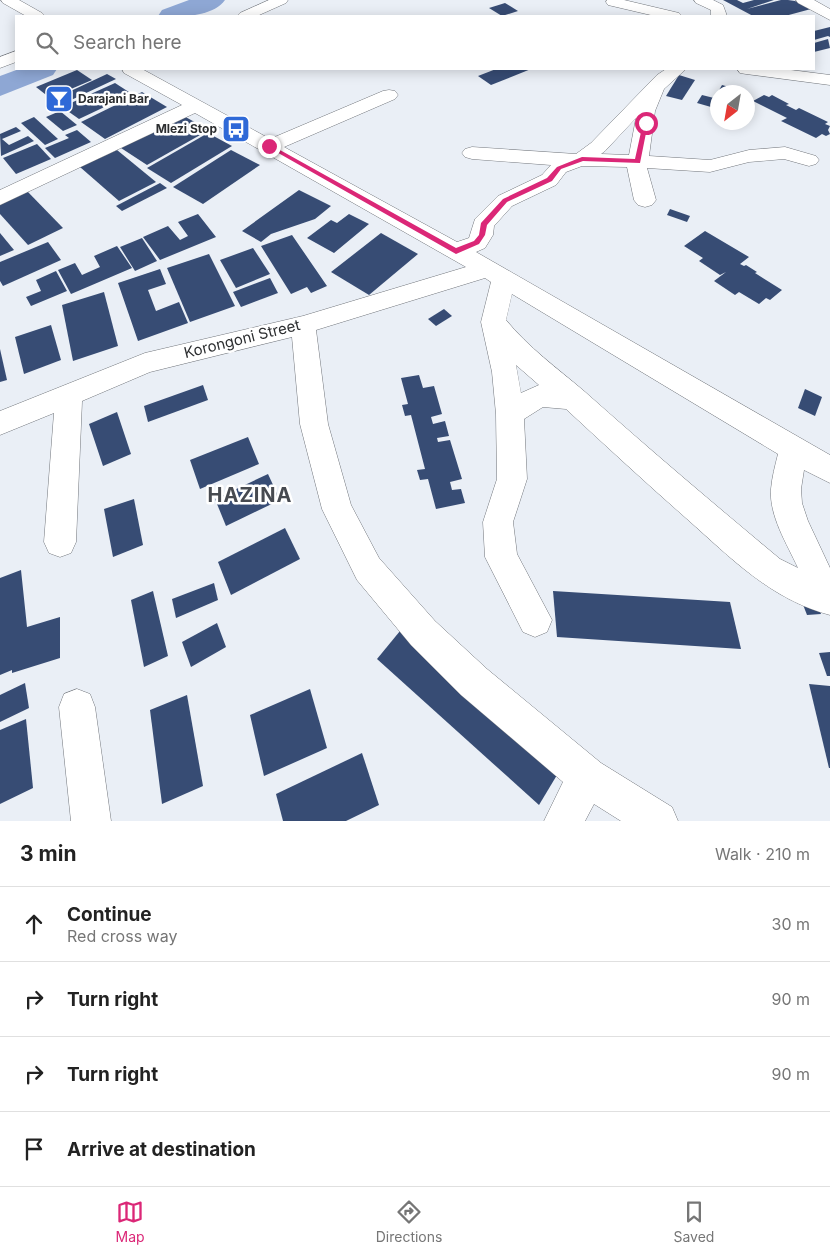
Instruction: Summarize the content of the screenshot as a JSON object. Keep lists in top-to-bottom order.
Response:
{
  "streets": {
    "street": ["Korongoni Street"]
  },
  "districts": ["HAZINA"],
  "places": {
    "bar": ["Darajani Bar"],
    "bus stop": ["Mlezi Stop"]
  },
  "north": "bottom left",
  "page": {
    "search": "Search here",
    "heading": ["3 min", "Walk · 210 m"],
    "list": [
      ["Continue", "Red cross way", "30 m"],
      ["Turn right", "90 m"],
      ["Turn right", "90 m"],
      "Arrive at destination"
    ],
    "nav": ["Map", "Directions", "Saved"]
  }
}
